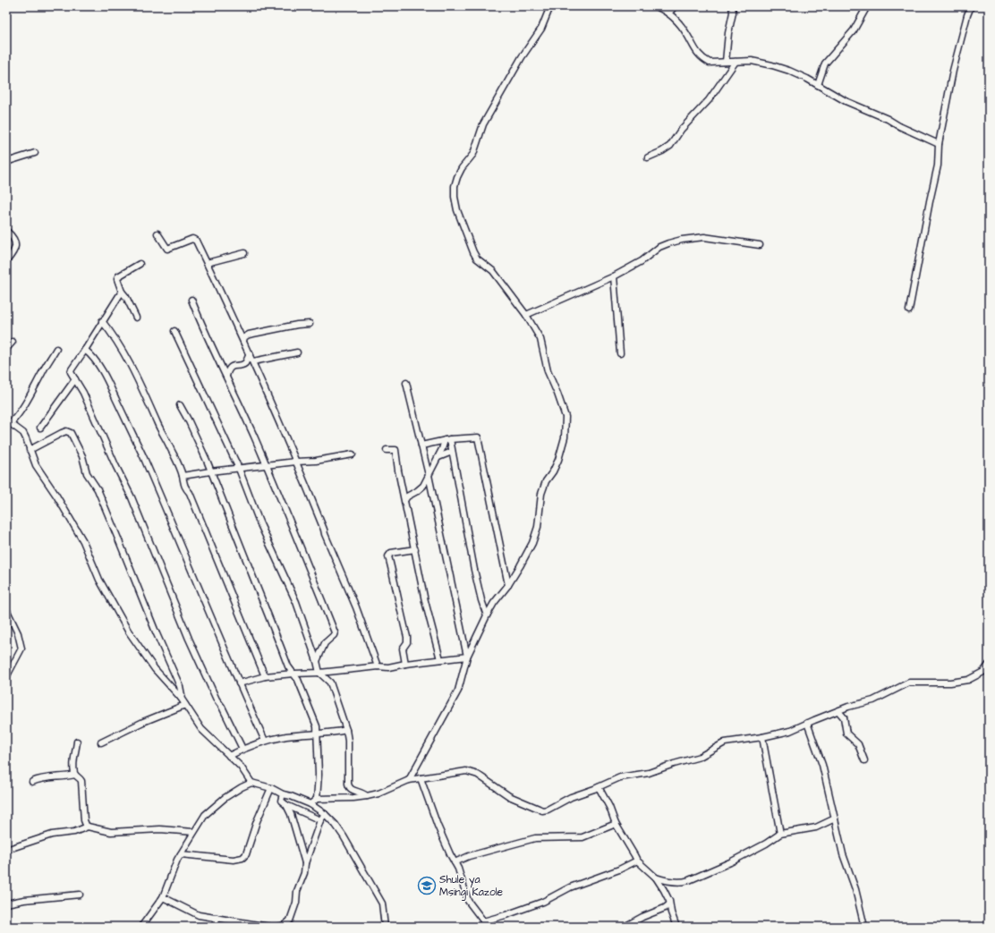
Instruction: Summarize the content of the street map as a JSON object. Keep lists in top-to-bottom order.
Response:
{
  "places": {
    "school or university": ["Shule ya Msingi Kazole"]
  }
}
